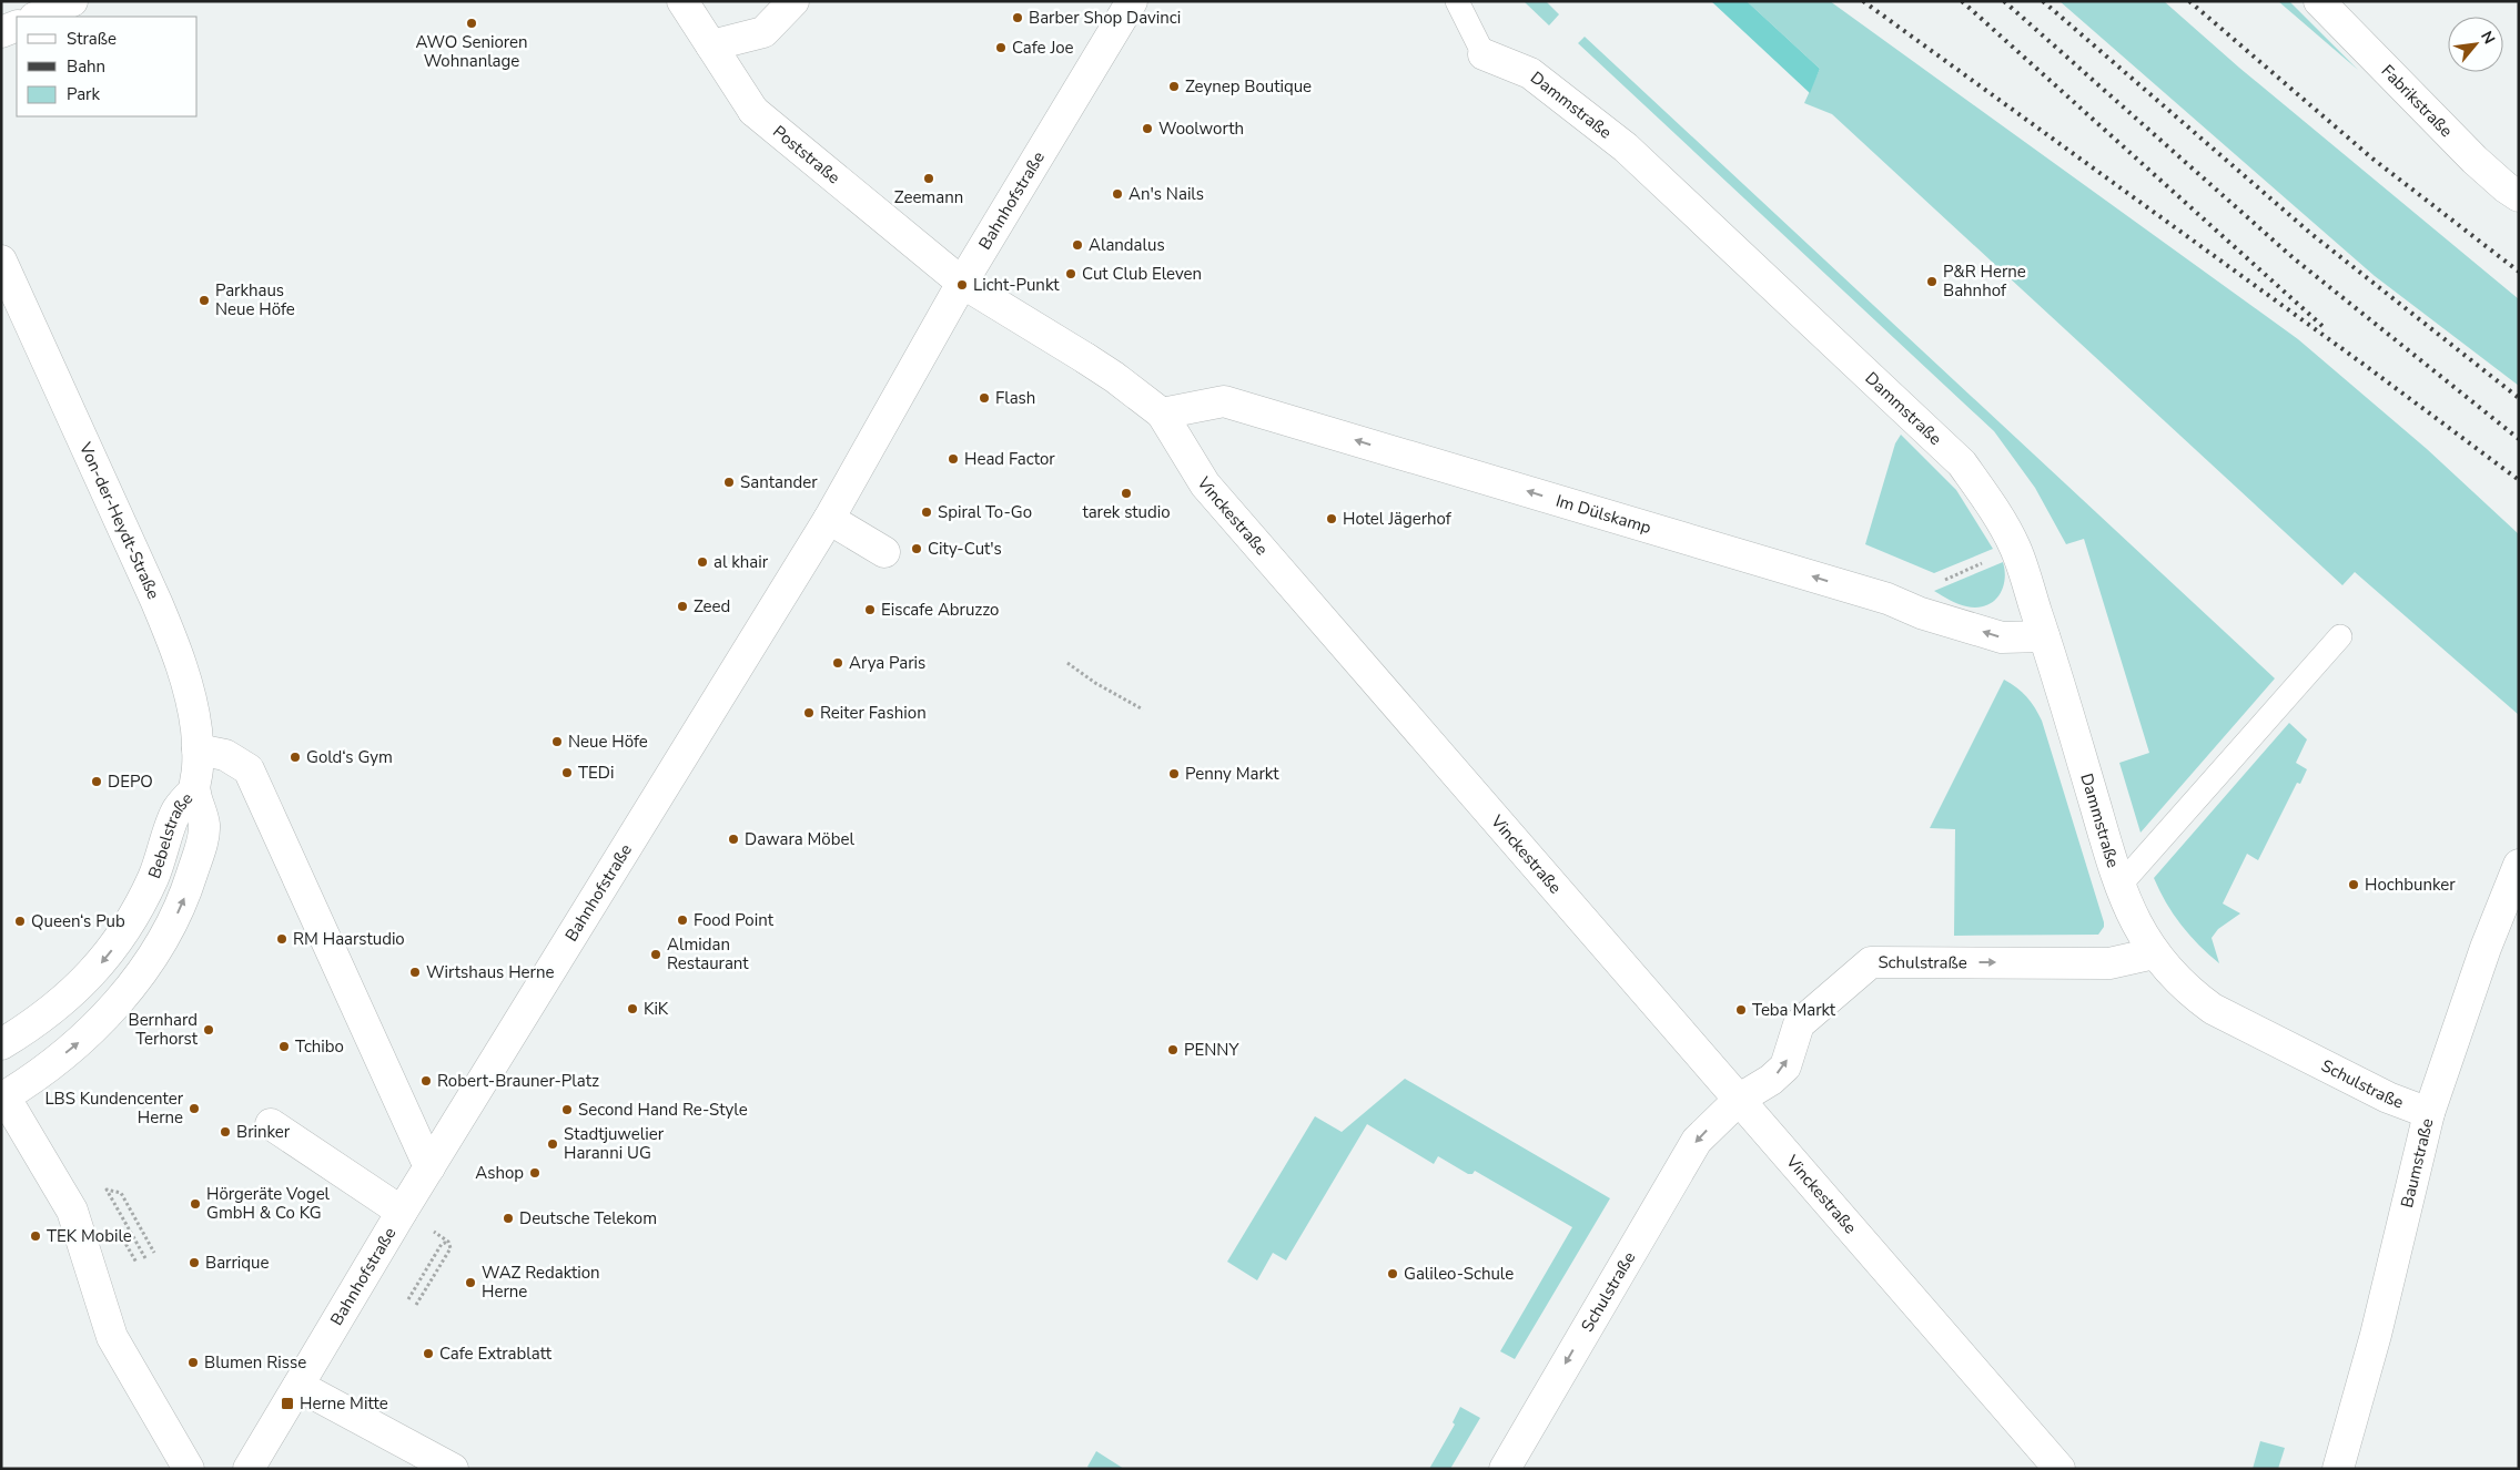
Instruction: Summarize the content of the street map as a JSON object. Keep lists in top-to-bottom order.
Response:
{
  "streets": {
    "street": [
      "Fabrikstraße",
      "Dammstraße",
      "Poststraße",
      "Bahnhofstraße",
      "Im Dülskamp",
      "Vinckestraße",
      "Von-der-Heydt-Straße",
      "Bebelstraße",
      "Schulstraße",
      "Baumstraße"
    ]
  },
  "crossings": [
    ["Dammstraße", "Im Dülskamp"],
    ["Dammstraße", "Schulstraße"],
    ["Poststraße", "Bahnhofstraße"],
    ["Poststraße", "Vinckestraße"],
    ["Bahnhofstraße", "Vinckestraße"],
    ["Im Dülskamp", "Vinckestraße"],
    ["Vinckestraße", "Schulstraße"],
    ["Von-der-Heydt-Straße", "Bebelstraße"],
    ["Schulstraße", "Baumstraße"]
  ],
  "one_way": ["Im Dülskamp"],
  "places": {
    "other": [
      "Barber Shop Davinci",
      "AWO Senioren Wohnanlage",
      "Cafe Joe",
      "Zeynep Boutique",
      "Woolworth",
      "Zeemann",
      "An's Nails",
      "Alandalus",
      "Cut Club Eleven",
      "P&R Herne Bahnhof",
      "Licht-Punkt",
      "Parkhaus Neue Höfe",
      "Flash",
      "Head Factor",
      "Santander",
      "tarek studio",
      "Spiral To-Go",
      "Hotel Jägerhof",
      "City-Cut's",
      "al khair",
      "Zeed",
      "Eiscafe Abruzzo",
      "Arya Paris",
      "Reiter Fashion",
      "Neue Höfe",
      "Gold‘s Gym",
      "TEDi",
      "Penny Markt",
      "DEPO",
      "Dawara Möbel",
      "Hochbunker",
      "Food Point",
      "Queen‘s Pub",
      "RM Haarstudio",
      "Almidan Restaurant",
      "Wirtshaus Herne",
      "KiK",
      "Teba Markt",
      "Bernhard Terhorst",
      "Tchibo",
      "PENNY",
      "Robert-Brauner-Platz",
      "LBS Kundencenter Herne",
      "Second Hand Re-Style",
      "Brinker",
      "Stadtjuwelier Haranni UG",
      "Ashop",
      "Hörgeräte Vogel GmbH & Co KG",
      "Deutsche Telekom",
      "TEK Mobile",
      "Barrique",
      "Galileo-Schule",
      "WAZ Redaktion Herne",
      "Cafe Extrablatt",
      "Blumen Risse"
    ],
    "transit": ["Herne Mitte"]
  },
  "legend": ["Straße", "Bahn", "Park"],
  "north": "top right"
}
